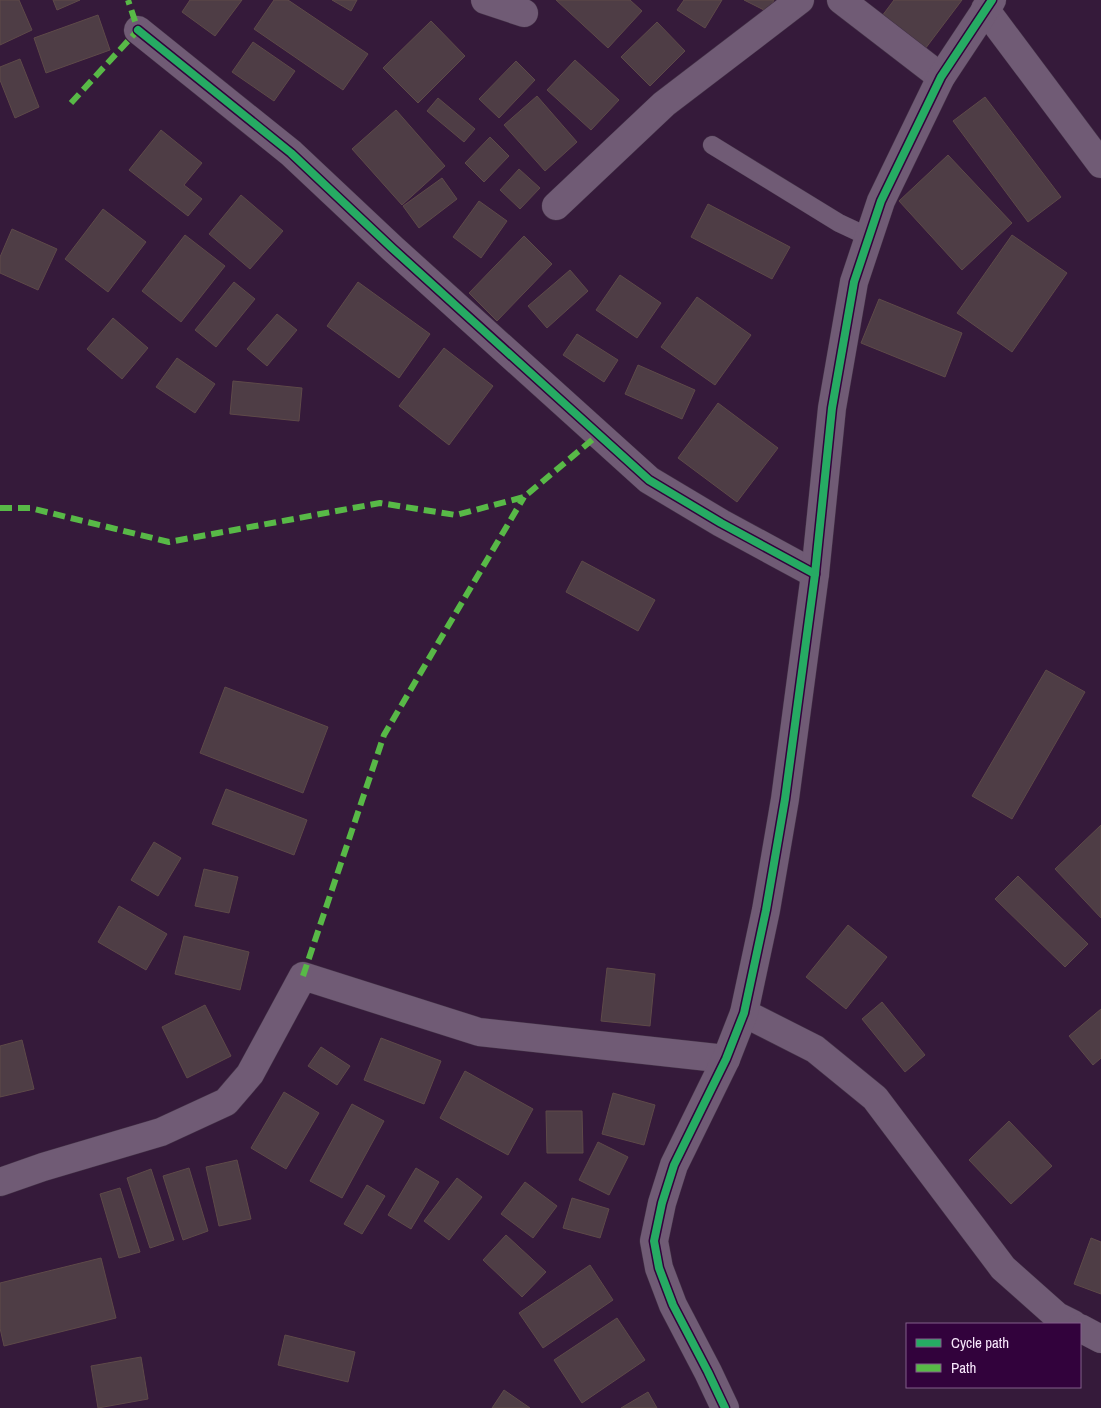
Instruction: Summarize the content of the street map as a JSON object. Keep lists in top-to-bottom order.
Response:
{
  "legend": ["Cycle path", "Path"]
}
